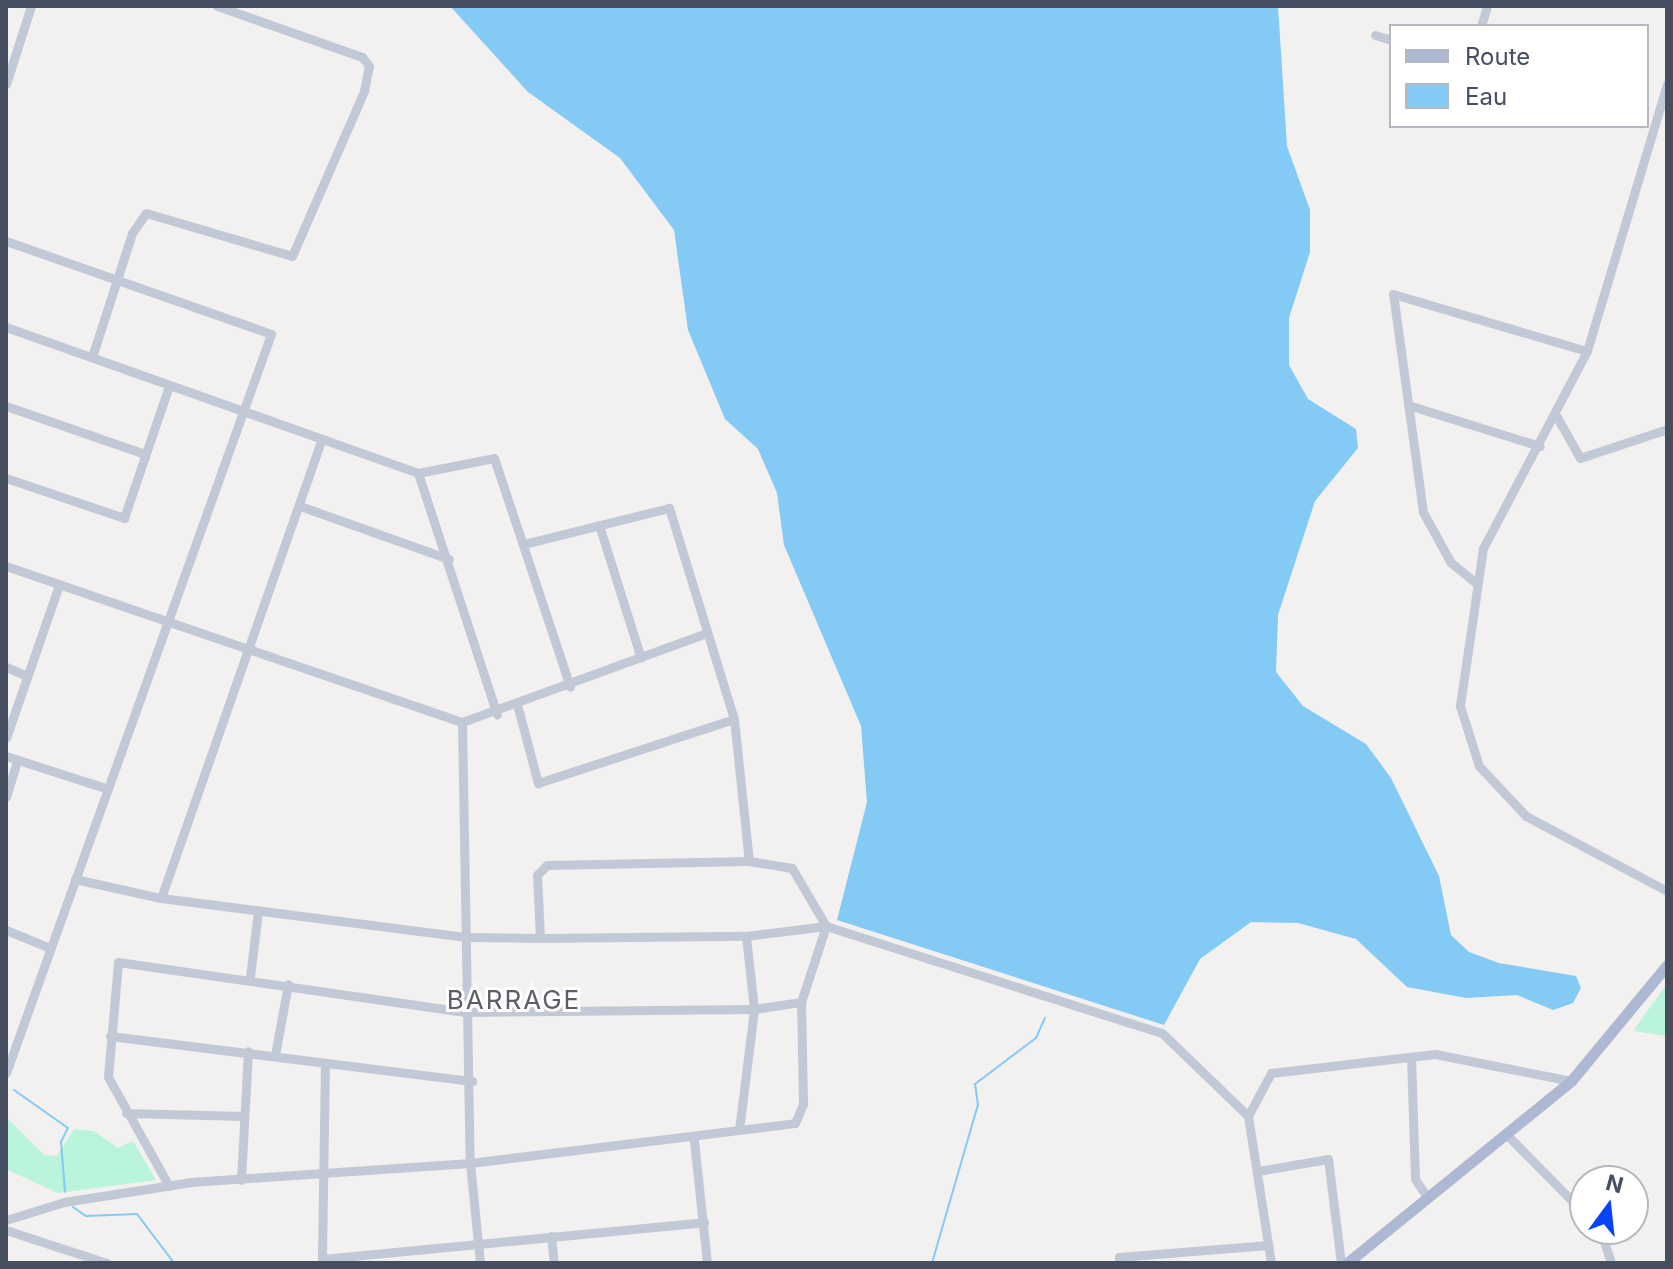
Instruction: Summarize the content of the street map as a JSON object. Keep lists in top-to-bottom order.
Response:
{
  "districts": ["BARRAGE"],
  "legend": ["Route", "Eau"],
  "north": "top"
}
